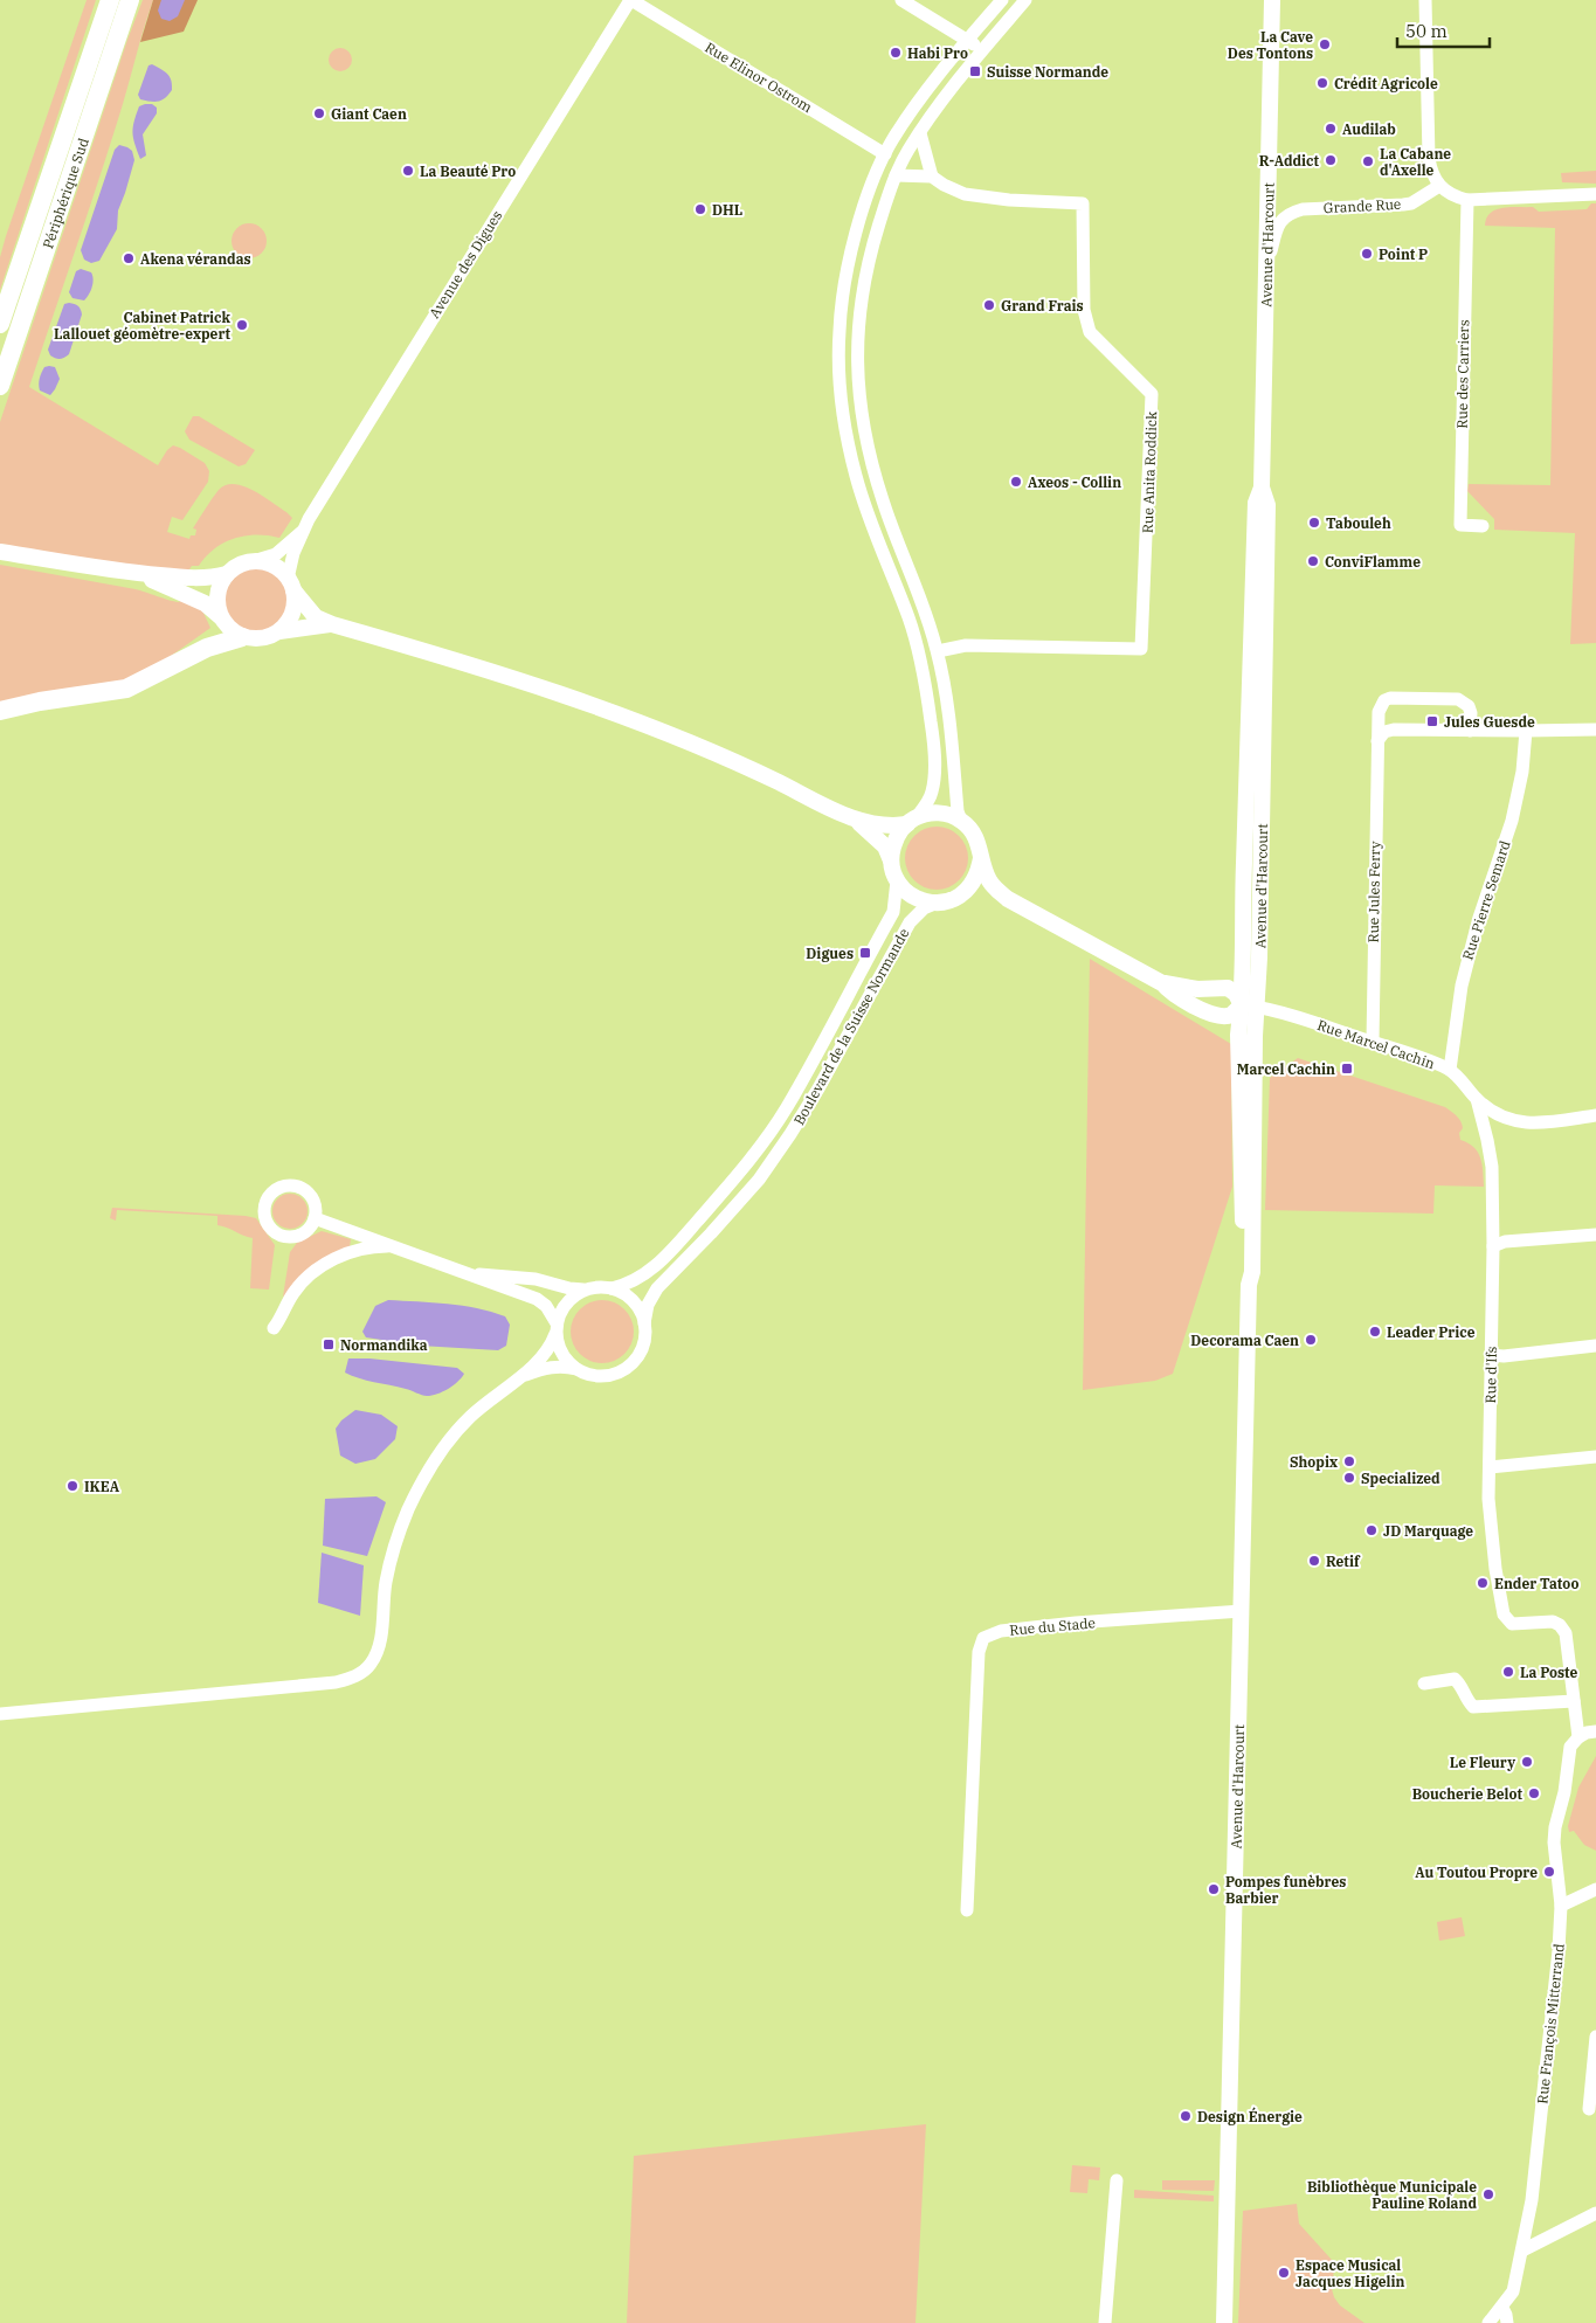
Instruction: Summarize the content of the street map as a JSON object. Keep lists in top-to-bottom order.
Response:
{
  "streets": {
    "highway": ["Périphérique Sud"],
    "main road": ["Avenue d'Harcourt"],
    "street": [
      "Rue Elinor Ostrom",
      "Grande Rue",
      "Avenue des Digues",
      "Rue des Carriers",
      "Rue Anita Roddick",
      "Rue Jules Ferry",
      "Rue Pierre Semard",
      "Boulevard de la Suisse Normande",
      "Rue Marcel Cachin",
      "Rue d'Ifs",
      "Rue du Stade",
      "Rue François Mitterrand"
    ]
  },
  "crossings": [
    ["Rue Elinor Ostrom", "Avenue des Digues"],
    ["Grande Rue", "Avenue d'Harcourt"],
    ["Avenue d'Harcourt", "Rue Marcel Cachin"],
    ["Avenue d'Harcourt", "Rue du Stade"],
    ["Rue Jules Ferry", "Rue Marcel Cachin"],
    ["Rue Pierre Semard", "Rue Marcel Cachin"],
    ["Rue Marcel Cachin", "Rue d'Ifs"],
    ["Rue d'Ifs", "Rue François Mitterrand"]
  ],
  "places": {
    "other": [
      "La Cave Des Tontons",
      "Habi Pro",
      "Crédit Agricole",
      "Giant Caen",
      "Audilab",
      "R-Addict",
      "La Cabane d'Axelle",
      "La Beauté Pro",
      "DHL",
      "Point P",
      "Akena vérandas",
      "Grand Frais",
      "Cabinet Patrick Lallouet géomètre-expert",
      "Axeos - Collin",
      "Tabouleh",
      "ConviFlamme",
      "Leader Price",
      "Decorama Caen",
      "Shopix",
      "Specialized",
      "IKEA",
      "JD Marquage",
      "Retif",
      "Ender Tatoo",
      "La Poste",
      "Le Fleury",
      "Boucherie Belot",
      "Au Toutou Propre",
      "Pompes funèbres Barbier",
      "Design Énergie",
      "Bibliothèque Municipale Pauline Roland",
      "Espace Musical Jacques Higelin"
    ],
    "transit": [
      "Suisse Normande",
      "Jules Guesde",
      "Digues",
      "Marcel Cachin",
      "Normandika"
    ]
  },
  "scale_bar": "50 m"
}
